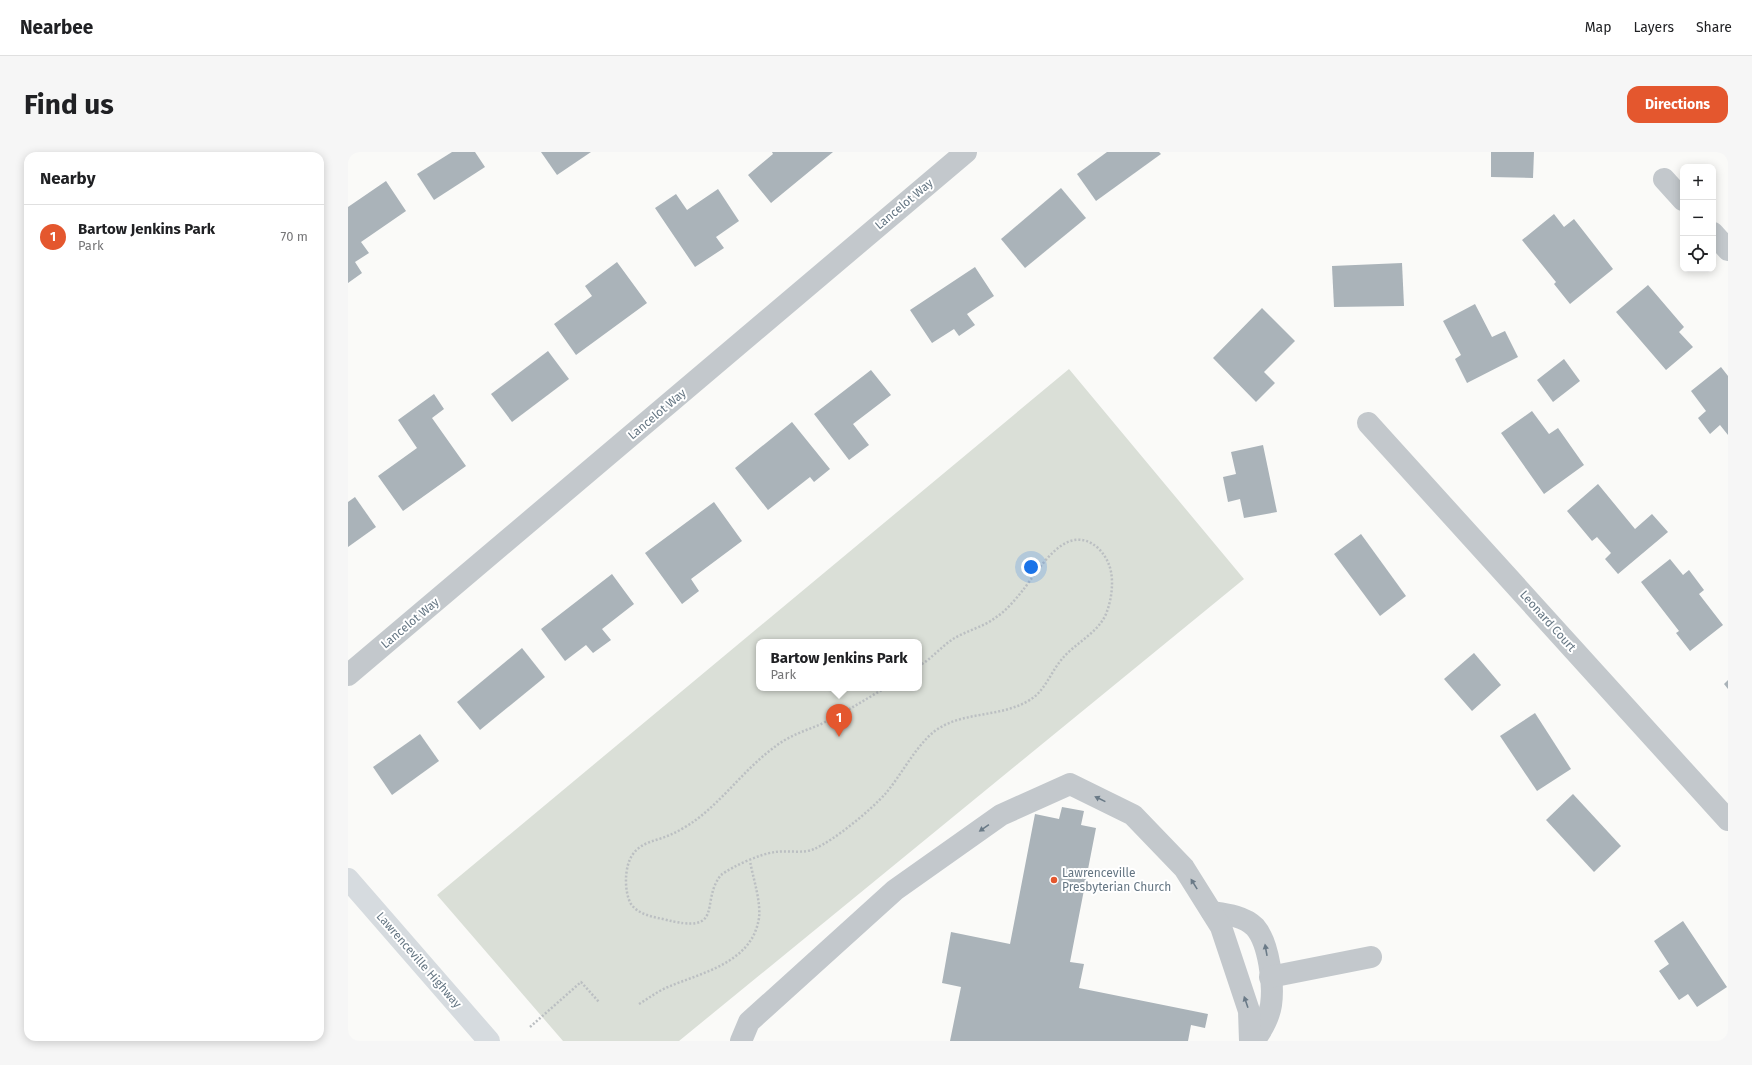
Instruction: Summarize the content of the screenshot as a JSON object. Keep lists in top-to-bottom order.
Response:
{
  "streets": {
    "main road": ["Lawrenceville Highway"],
    "street": ["Lancelot Way", "Leonard Court"]
  },
  "places": ["Lawrenceville Presbyterian Church"],
  "page": {
    "header": "Nearbee",
    "nav": ["Map", "Layers", "Share"],
    "buttons": "Directions",
    "title": "Find us",
    "heading": "Nearby",
    "map_buttons": ["+", "−"],
    "list": [
      {
        "mark": "1",
        "name": "Bartow Jenkins Park",
        "note": "Park",
        "value": "70 m"
      }
    ],
    "popup": ["Bartow Jenkins Park", "Park"],
    "pins": "1"
  }
}
